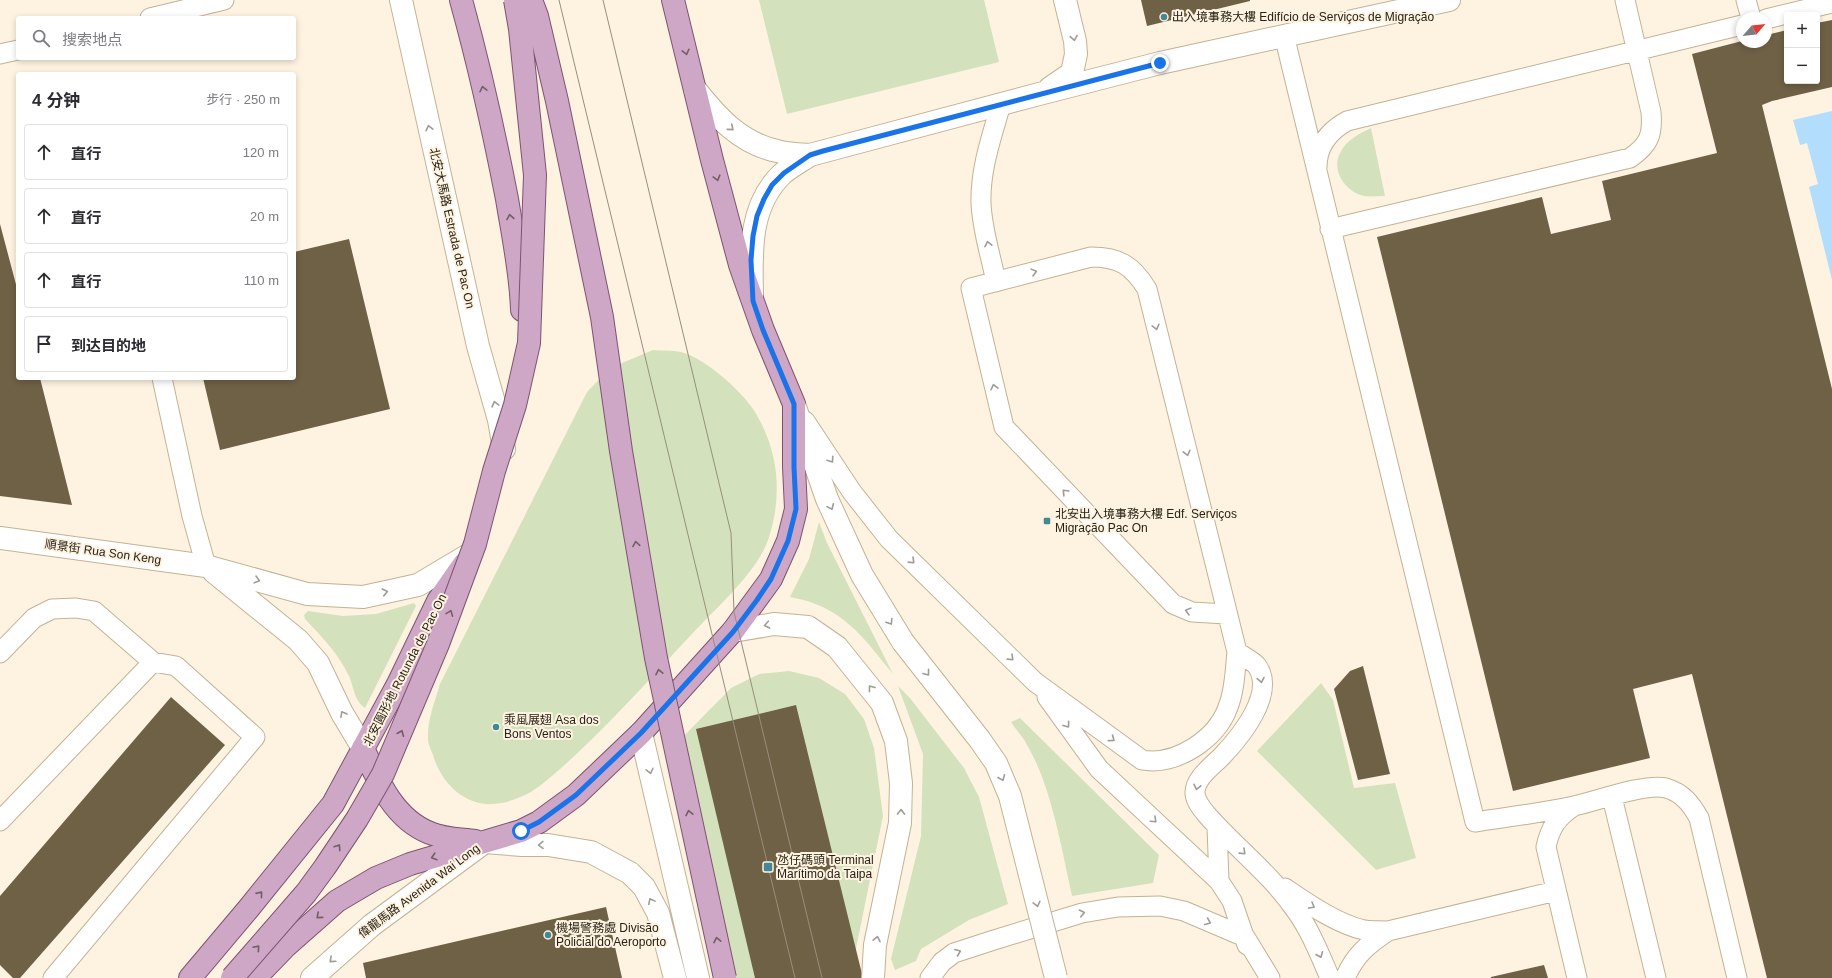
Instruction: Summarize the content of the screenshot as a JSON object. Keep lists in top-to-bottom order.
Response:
{
  "streets": {
    "main road": ["北安大馬路 Estrada de Pac On", "北安圓形地 Rotunda de Pac On", "偉龍馬路 Avenida Wai Long"],
    "street": ["順景街 Rua Son Keng"]
  },
  "crossings": [
    ["北安大馬路 Estrada de Pac On", "順景街 Rua Son Keng"],
    ["北安大馬路 Estrada de Pac On", "北安圓形地 Rotunda de Pac On"],
    ["順景街 Rua Son Keng", "北安圓形地 Rotunda de Pac On"],
    ["北安圓形地 Rotunda de Pac On", "偉龍馬路 Avenida Wai Long"]
  ],
  "one_way": ["北安大馬路 Estrada de Pac On", "順景街 Rua Son Keng"],
  "places": {
    "other": ["出入境事務大樓 Edifício de Serviços de Migração", "乘風展翅 Asa dos Bons Ventos", "機場警務處 Divisão Policial do Aeroporto"],
    "transit": ["北安出入境事務大樓 Edf. Serviços Migração Pac On", "氹仔碼頭 Terminal Marítimo da Taipa"]
  },
  "north": "top right",
  "page": {
    "map_buttons": ["+", "−"],
    "search": "搜索地点",
    "heading": ["4 分钟", "步行 · 250 m"],
    "list": [
      ["直行", "120 m"],
      ["直行", "20 m"],
      ["直行", "110 m"],
      "到达目的地"
    ]
  }
}
